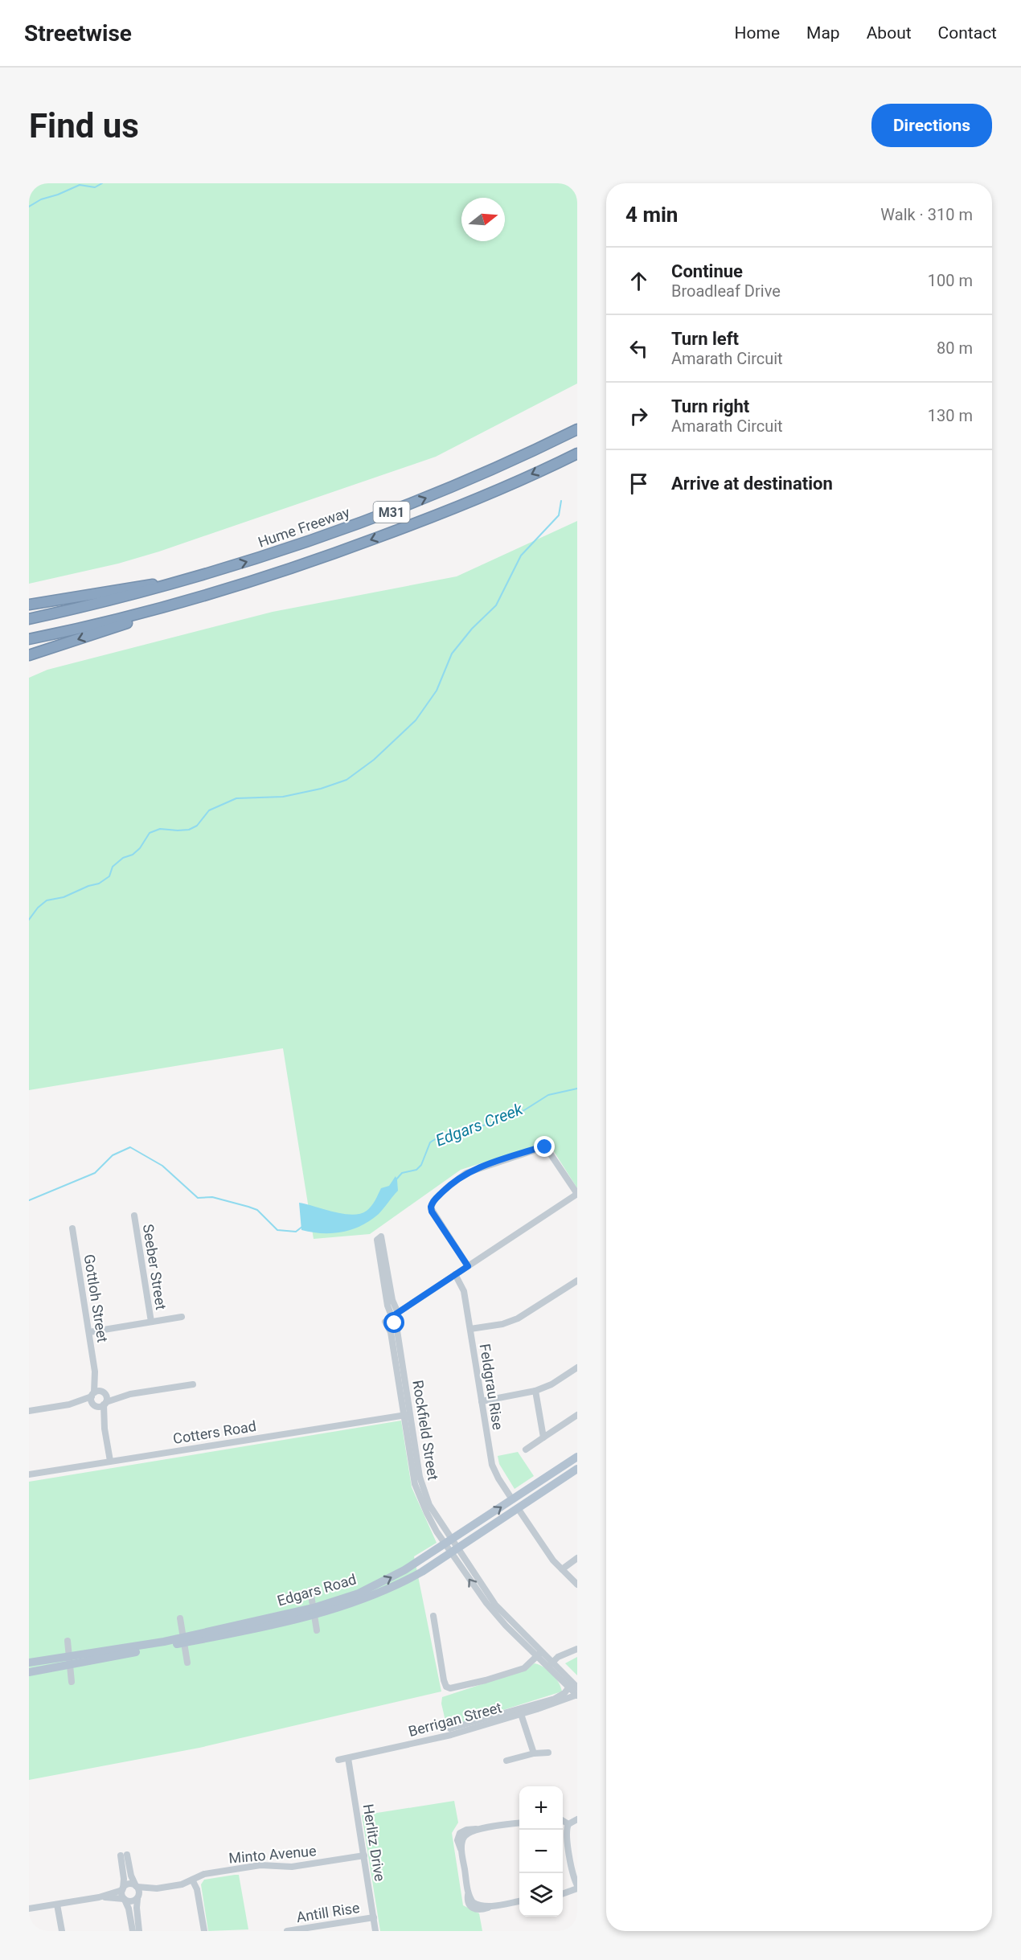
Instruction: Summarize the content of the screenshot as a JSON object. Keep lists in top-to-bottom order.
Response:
{
  "streets": {
    "highway": ["M31", "Hume Freeway"],
    "main road": ["Edgars Road"],
    "street": [
      "Seeber Street",
      "Gottloh Street",
      "Feldgrau Rise",
      "Rockfield Street",
      "Cotters Road",
      "Berrigan Street",
      "Herlitz Drive",
      "Minto Avenue",
      "Antill Rise"
    ]
  },
  "crossings": [
    ["Feldgrau Rise", "Edgars Road"],
    ["Rockfield Street", "Cotters Road"],
    ["Rockfield Street", "Edgars Road"],
    ["Rockfield Street", "Berrigan Street"],
    ["Berrigan Street", "Herlitz Drive"],
    ["Herlitz Drive", "Minto Avenue"],
    ["Herlitz Drive", "Antill Rise"]
  ],
  "water": ["Edgars Creek"],
  "north": "right",
  "page": {
    "header": "Streetwise",
    "nav": [
      "Home",
      "Map",
      "About",
      "Contact"
    ],
    "buttons": "Directions",
    "title": "Find us",
    "heading": ["4 min", "Walk · 310 m"],
    "list": [
      ["Continue", "Broadleaf Drive", "100 m"],
      ["Turn left", "Amarath Circuit", "80 m"],
      ["Turn right", "Amarath Circuit", "130 m"],
      "Arrive at destination"
    ],
    "map_buttons": ["+", "−"]
  }
}
